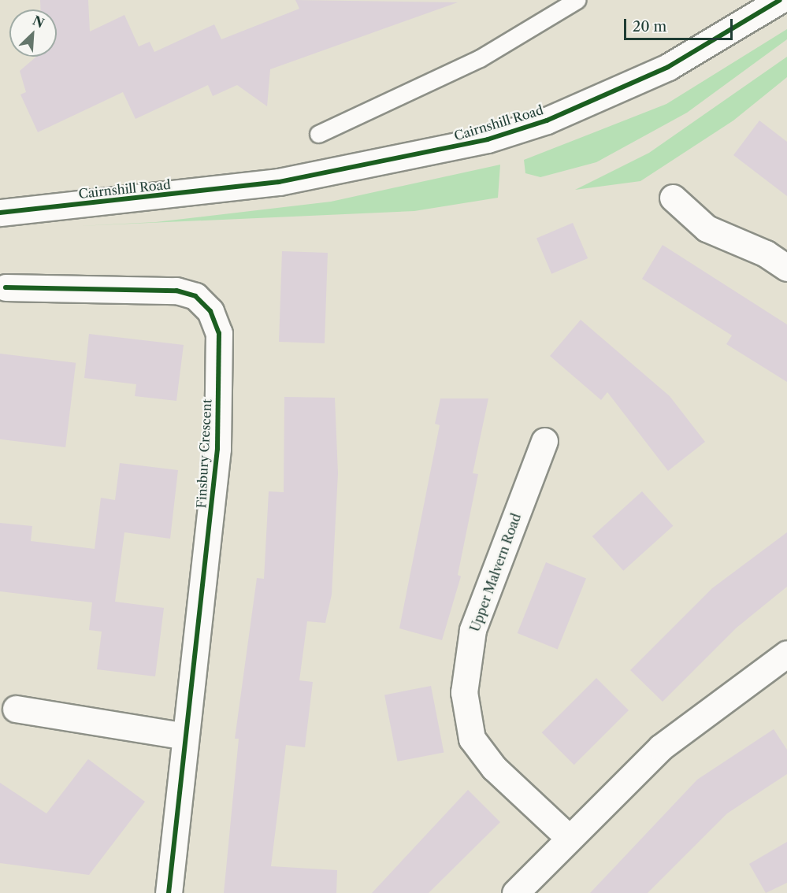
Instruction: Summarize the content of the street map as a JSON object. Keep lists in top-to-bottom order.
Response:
{
  "streets": {
    "street": ["Cairnshill Road", "Finsbury Crescent", "Upper Malvern Road"]
  },
  "scale_bar": "20 m",
  "north": "top right"
}
